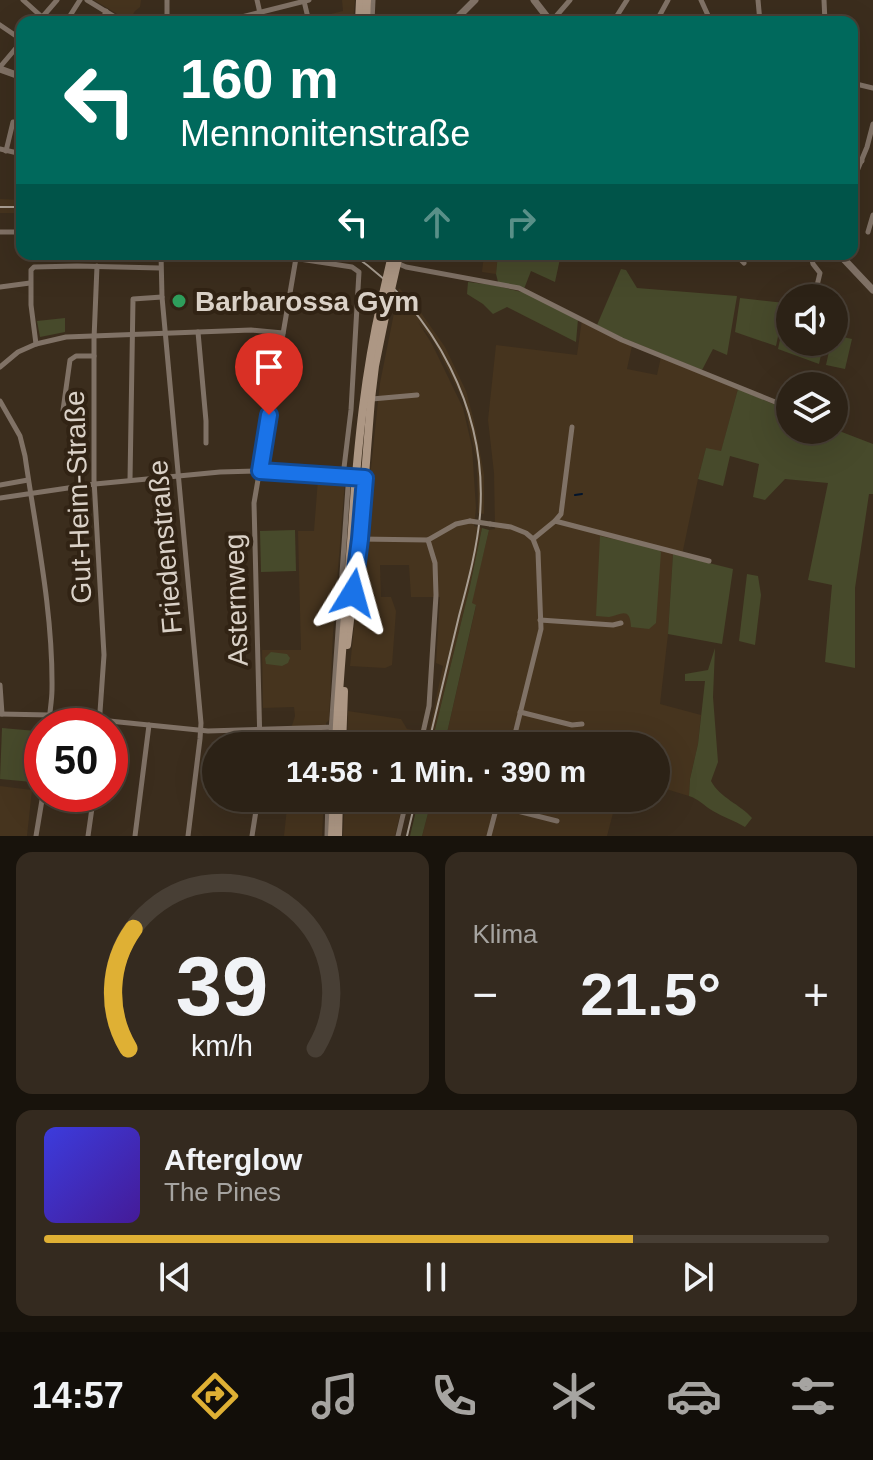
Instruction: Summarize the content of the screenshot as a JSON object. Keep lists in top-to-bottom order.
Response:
{
  "streets": {
    "street": ["Gut-Heim-Straße", "Friedenstraße", "Asternweg"]
  },
  "places": ["Barbarossa Gym"],
  "page": {
    "turn": ["160 m", "Mennonitenstraße"],
    "limit": "50",
    "trip": "14:58 · 1 Min. · 390 m",
    "tile": "Klima",
    "heat": ["−", "21.5°", "+"],
    "song": ["Afterglow", "The Pines"],
    "tabs": "14:57",
    "gauge": ["39", "km/h"]
  }
}
